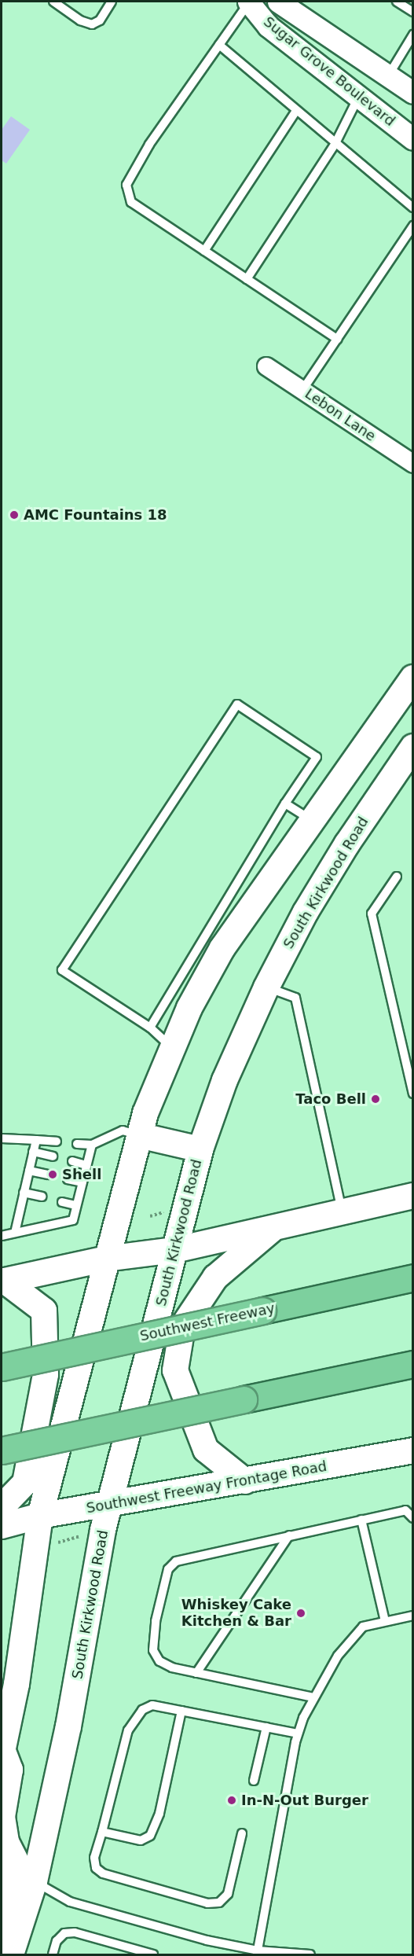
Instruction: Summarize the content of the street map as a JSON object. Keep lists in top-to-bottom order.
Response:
{
  "streets": {
    "highway": ["Southwest Freeway"],
    "main road": ["South Kirkwood Road", "Southwest Freeway Frontage Road"],
    "street": ["Sugar Grove Boulevard", "Lebon Lane"]
  },
  "crossings": [
    ["South Kirkwood Road", "Southwest Freeway Frontage Road"]
  ],
  "places": [
    "AMC Fountains 18",
    "Taco Bell",
    "Shell",
    "Whiskey Cake Kitchen & Bar",
    "In-N-Out Burger"
  ]
}
